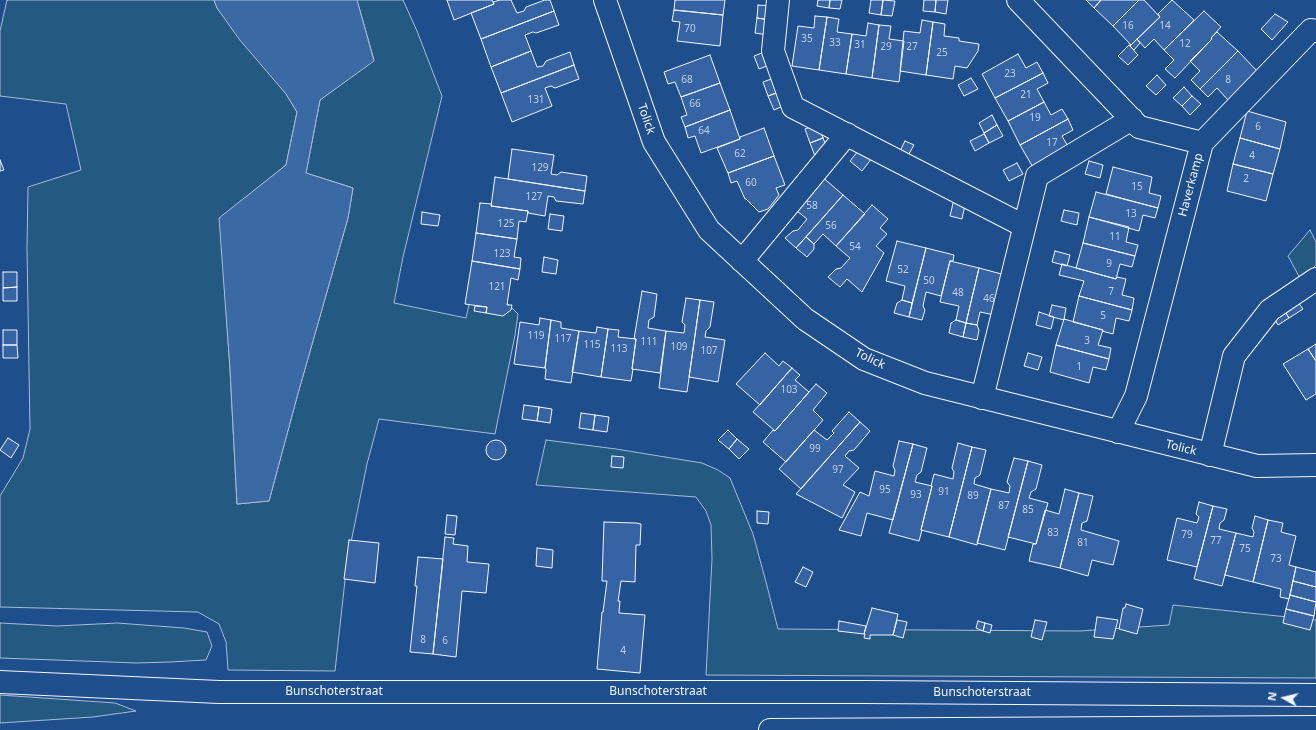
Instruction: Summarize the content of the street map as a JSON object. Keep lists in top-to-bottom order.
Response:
{
  "streets": {
    "street": ["Tolick", "Haverkamp", "Bunschoterstraat"]
  },
  "crossings": [
    ["Tolick", "Haverkamp"]
  ],
  "house_numbers": [
    "16",
    "14",
    "70",
    "35",
    "33",
    "12",
    "31",
    "29",
    "27",
    "25",
    "23",
    "68",
    "8",
    "21",
    "131",
    "66",
    "19",
    "6",
    "64",
    "17",
    "62",
    "4",
    "129",
    "2",
    "60",
    "15",
    "127",
    "58",
    "13",
    "125",
    "56",
    "11",
    "54",
    "123",
    "9",
    "52",
    "50",
    "121",
    "7",
    "48",
    "46",
    "5",
    "119",
    "117",
    "3",
    "111",
    "115",
    "109",
    "113",
    "107",
    "1",
    "103",
    "99",
    "97",
    "95",
    "91",
    "93",
    "89",
    "87",
    "85",
    "83",
    "79",
    "77",
    "81",
    "75",
    "73",
    "8",
    "6",
    "4"
  ],
  "north": "left"
}
